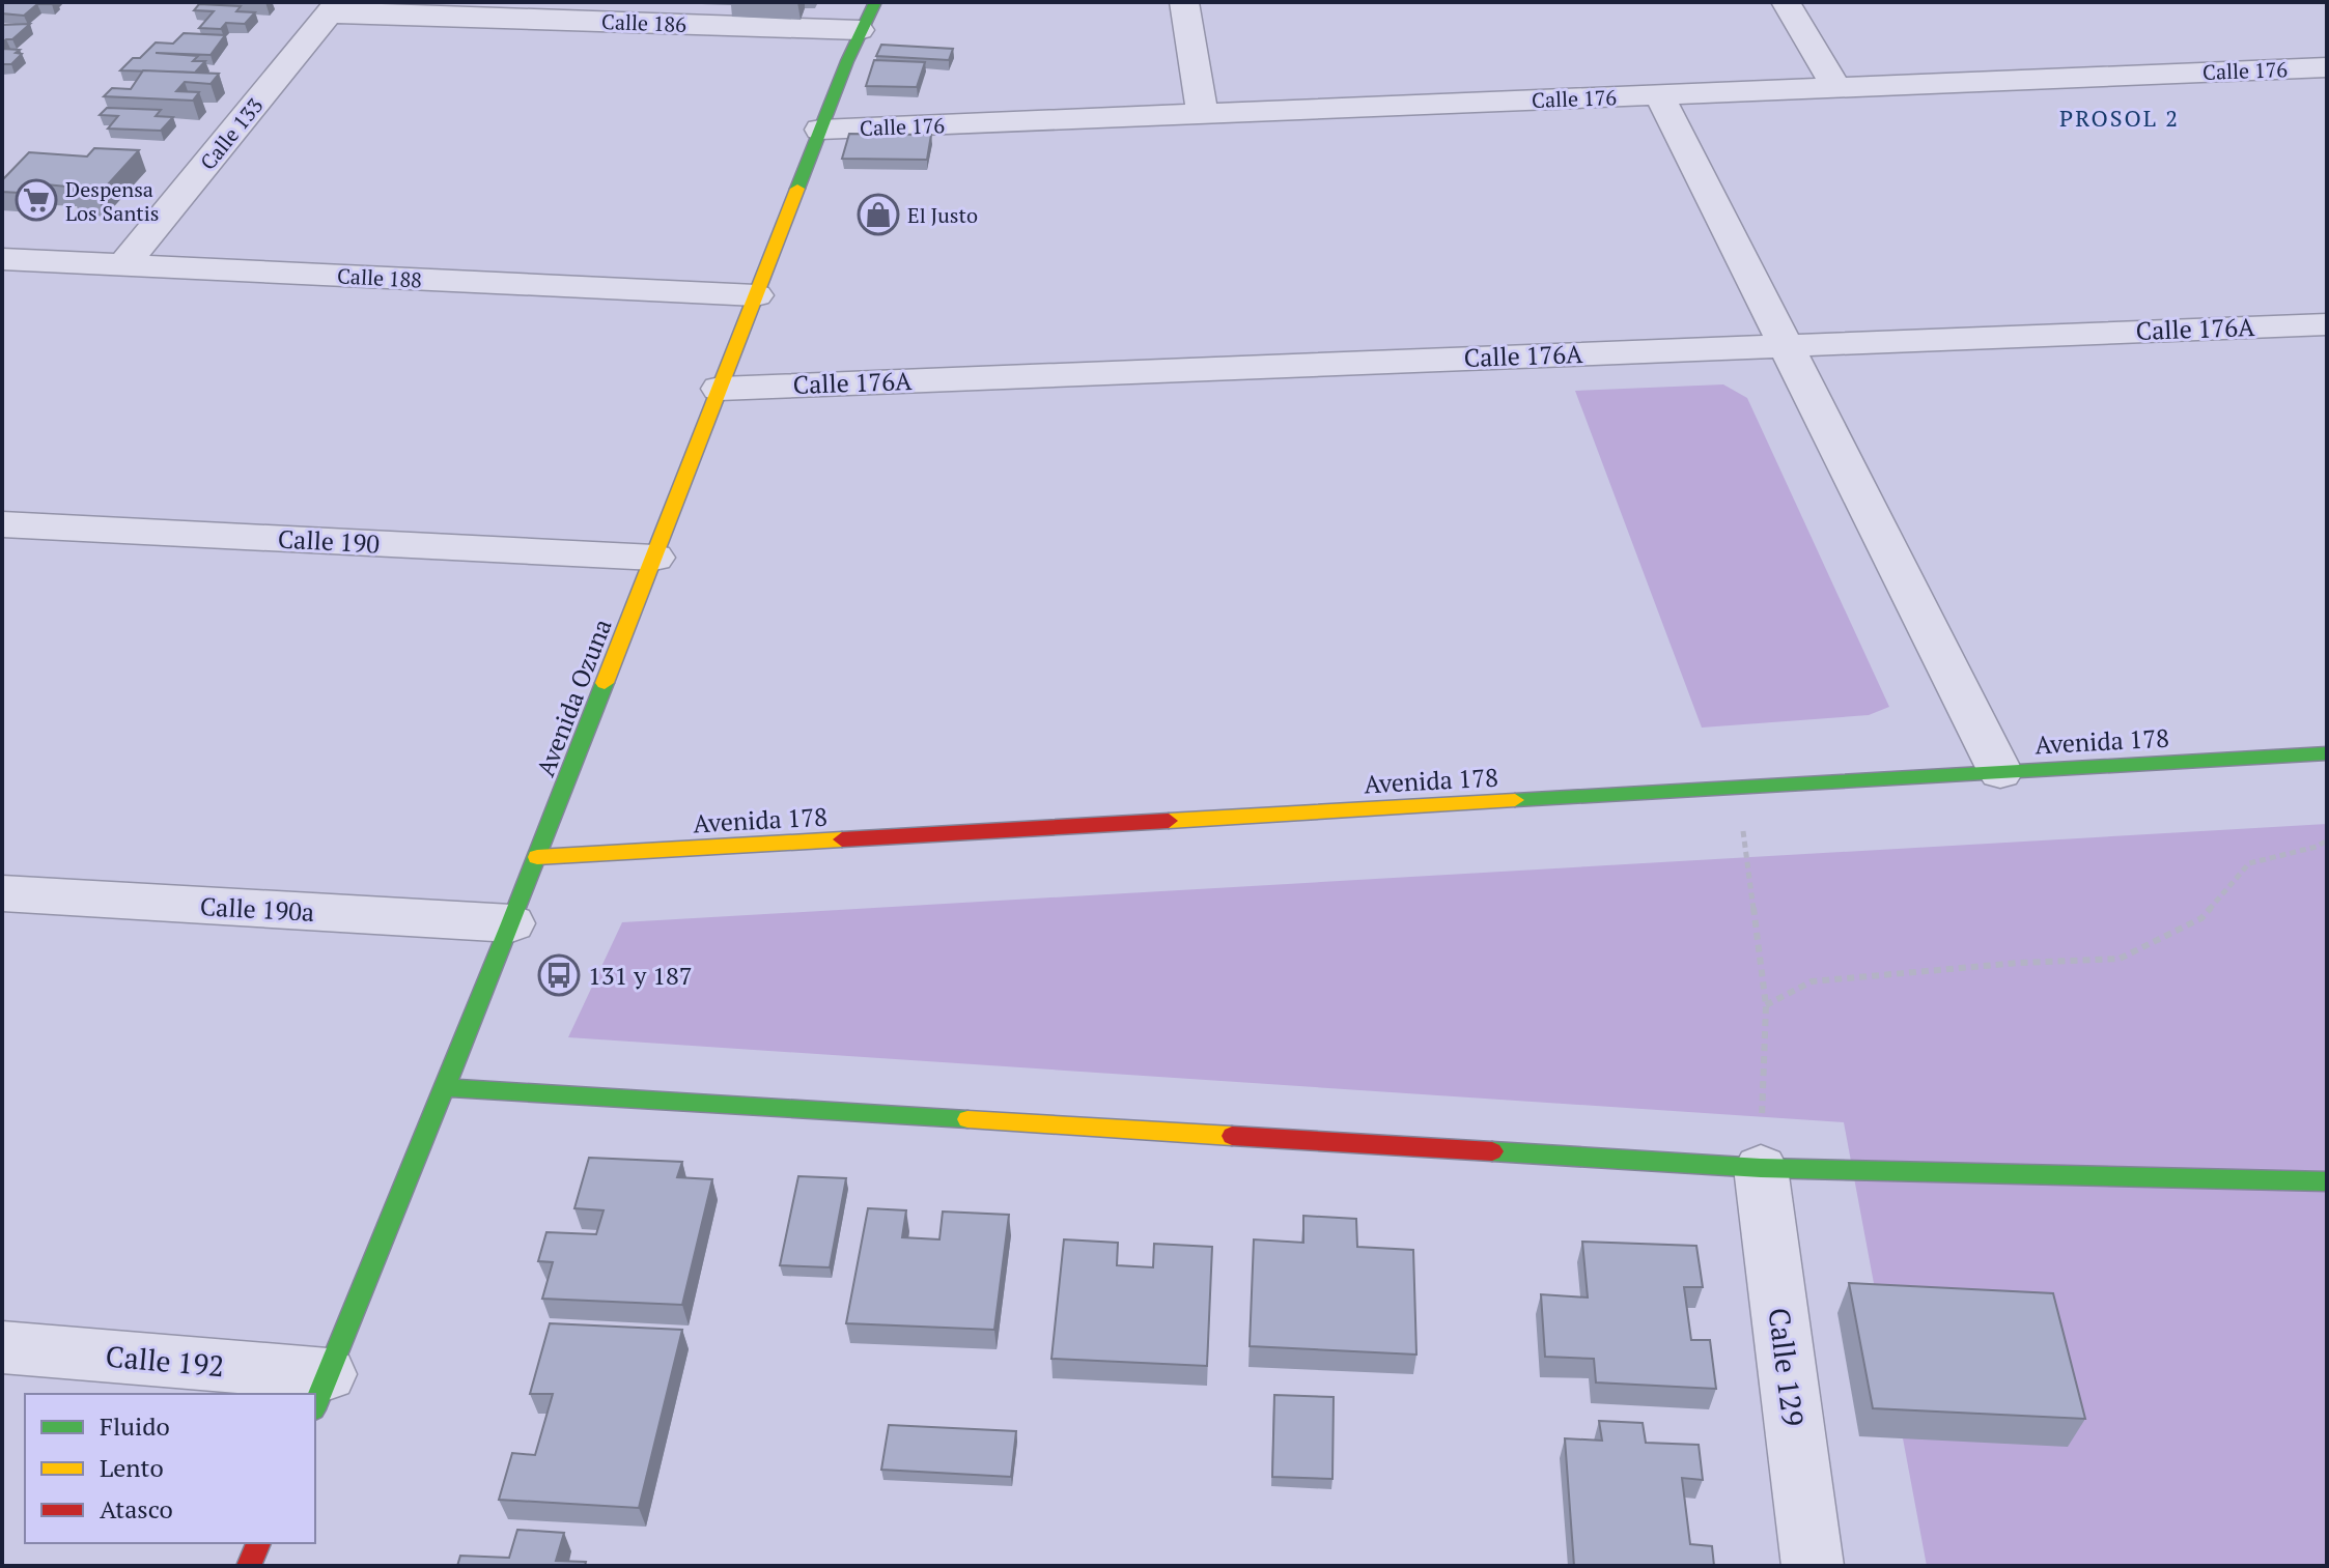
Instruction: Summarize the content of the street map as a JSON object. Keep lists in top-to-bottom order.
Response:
{
  "streets": {
    "main road": ["Avenida Ozuna", "Avenida 178"],
    "street": [
      "Calle 186",
      "Calle 176",
      "Calle 133",
      "Calle 188",
      "Calle 176A",
      "Calle 190",
      "Calle 190a",
      "Calle 192",
      "Calle 129"
    ]
  },
  "crossings": [
    ["Calle 186", "Calle 133"],
    ["Calle 186", "Avenida Ozuna"],
    ["Calle 176", "Avenida Ozuna"],
    ["Calle 133", "Calle 188"],
    ["Calle 188", "Avenida Ozuna"],
    ["Calle 176A", "Avenida Ozuna"],
    ["Calle 190", "Avenida Ozuna"],
    ["Avenida Ozuna", "Avenida 178"],
    ["Avenida Ozuna", "Calle 190a"],
    ["Avenida Ozuna", "Calle 192"]
  ],
  "districts": ["PROSOL 2"],
  "places": {
    "supermarket": ["Despensa Los Santis"],
    "shop": ["El Justo"],
    "bus stop": ["131 y 187"]
  },
  "legend": ["Fluido", "Lento", "Atasco"]
}
